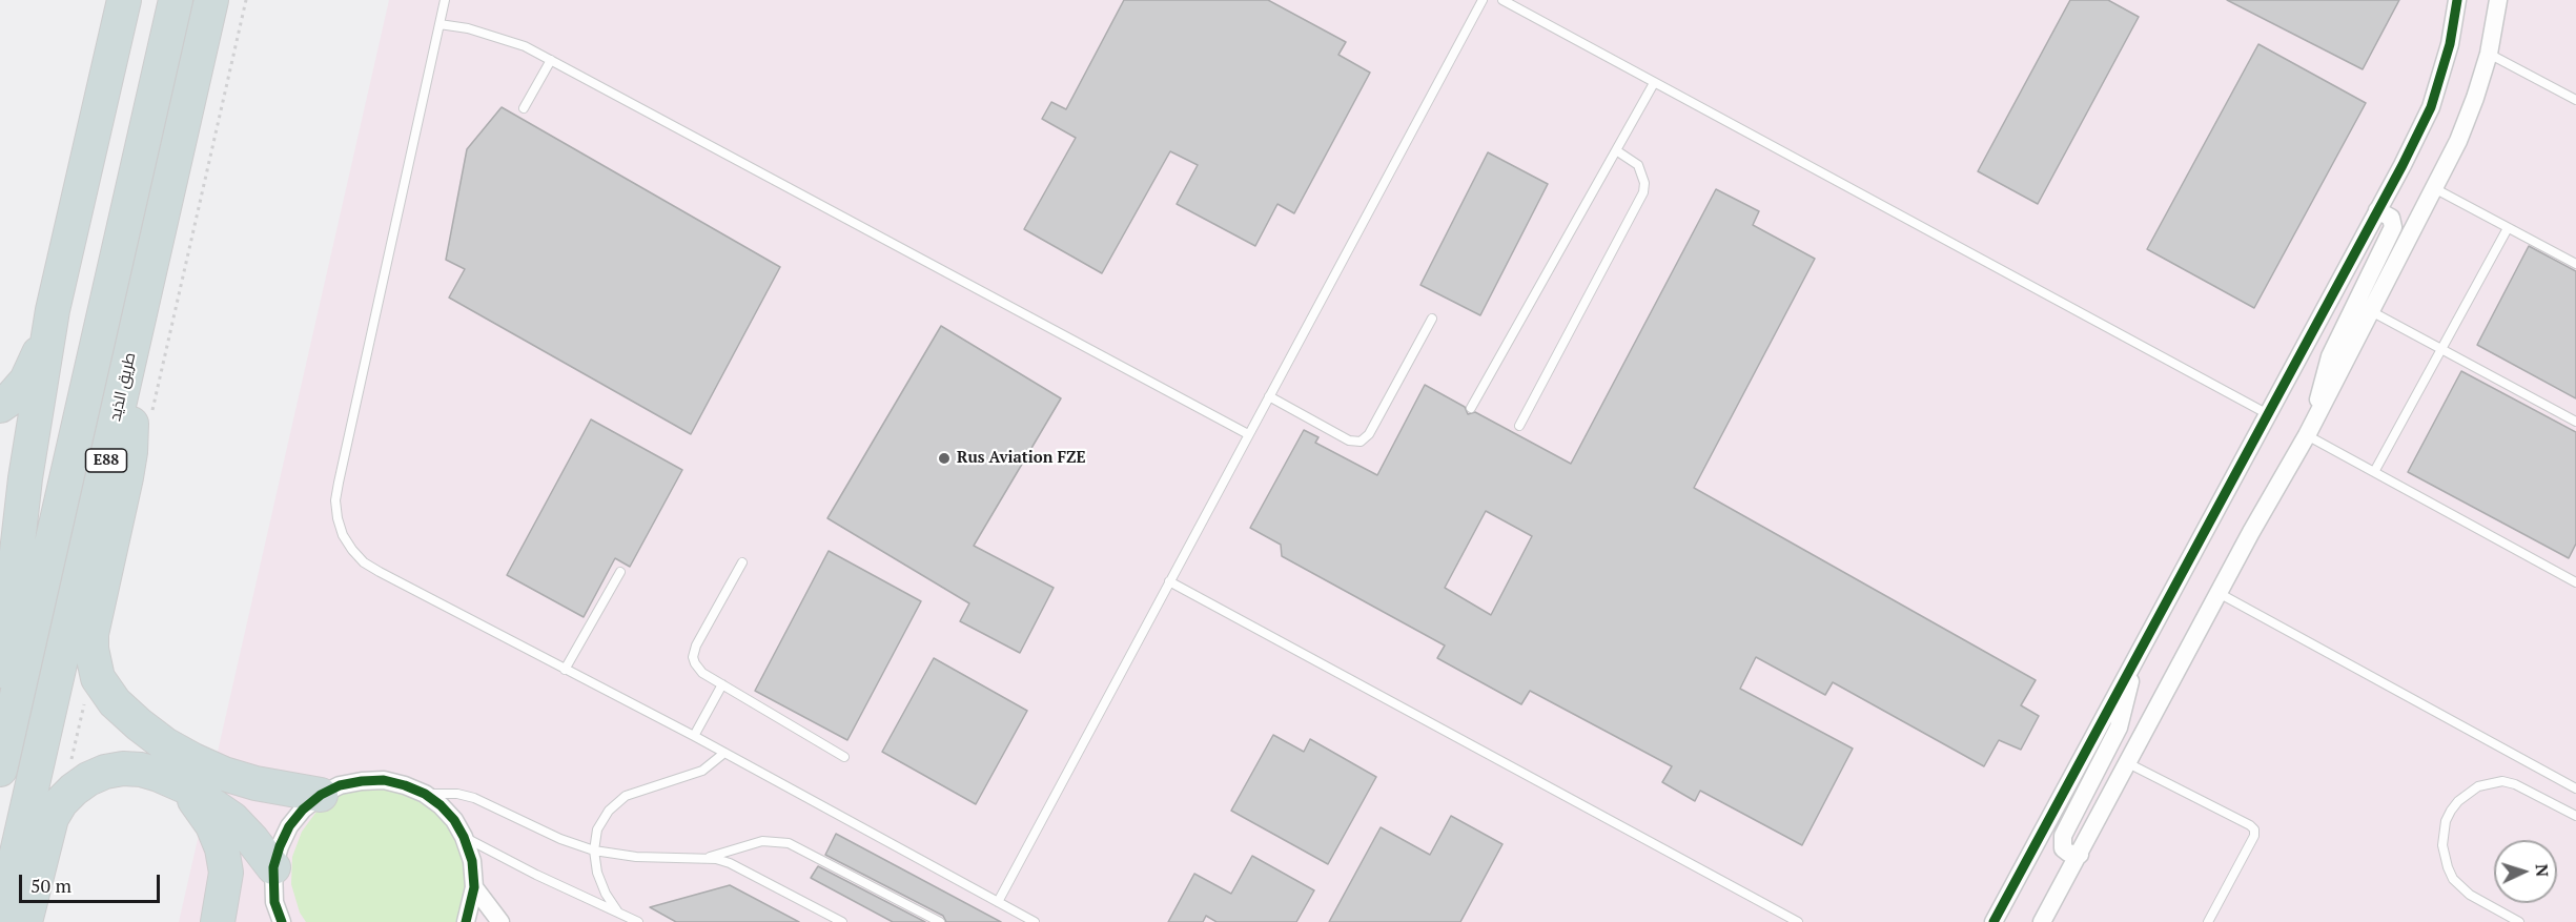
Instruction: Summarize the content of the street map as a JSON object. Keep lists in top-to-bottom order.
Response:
{
  "streets": {
    "highway": ["طريق الذيد", "E88"]
  },
  "places": ["Rus Aviation FZE"],
  "scale_bar": "50 m",
  "north": "right"
}
